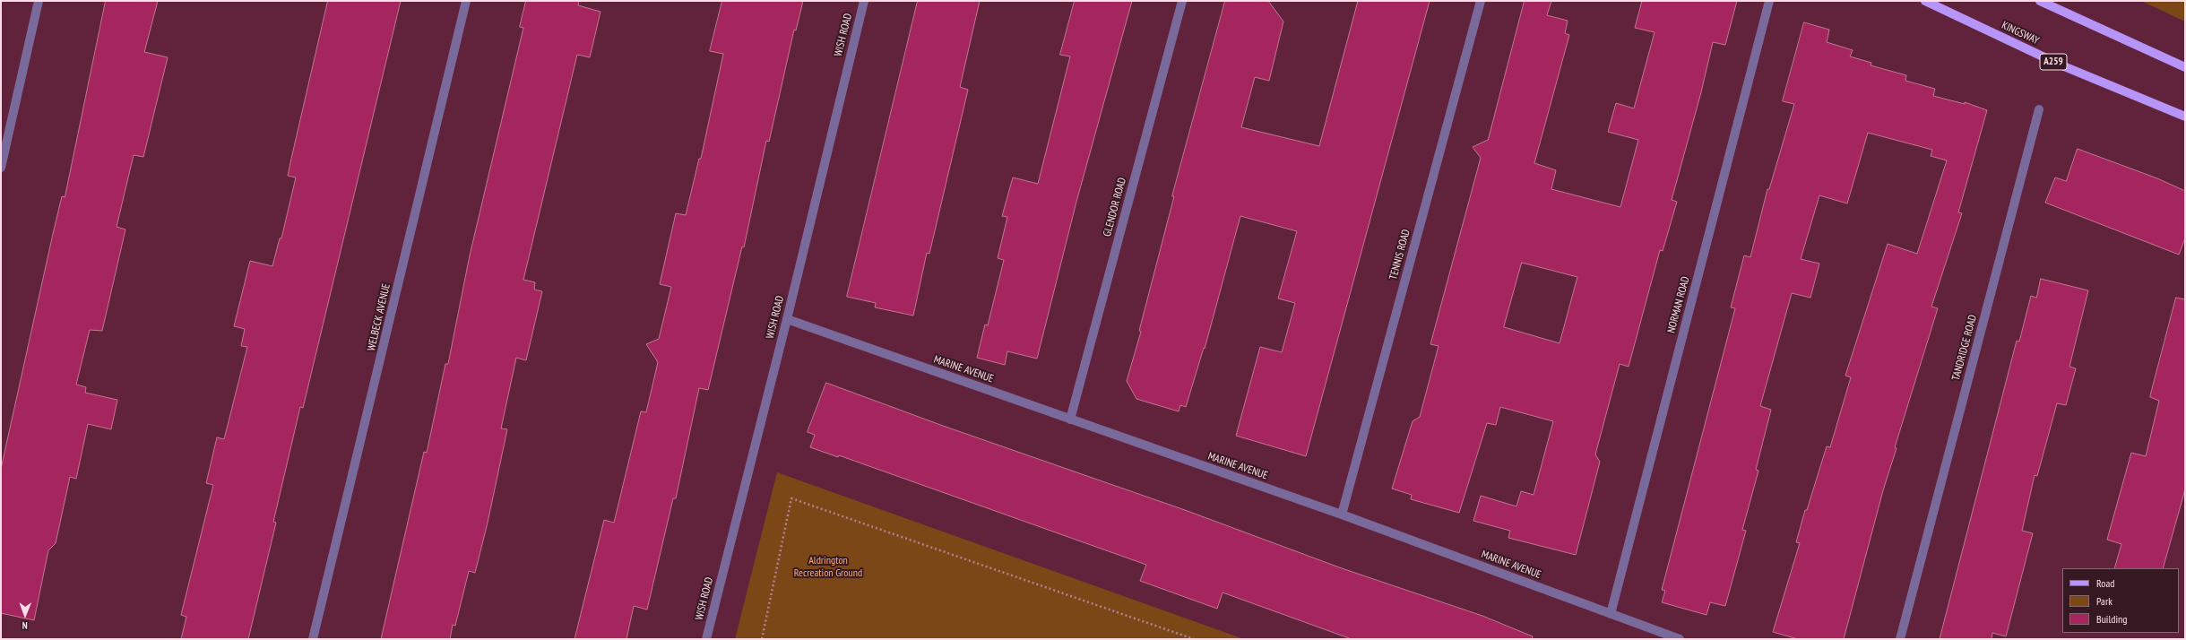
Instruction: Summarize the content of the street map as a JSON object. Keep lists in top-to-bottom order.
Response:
{
  "streets": {
    "main road": ["KINGSWAY", "A259"],
    "street": [
      "WISH ROAD",
      "GLENDOR ROAD",
      "TENNIS ROAD",
      "NORMAN ROAD",
      "WELBECK AVENUE",
      "TANDRIDGE ROAD",
      "MARINE AVENUE"
    ]
  },
  "crossings": [
    ["WISH ROAD", "MARINE AVENUE"],
    ["GLENDOR ROAD", "MARINE AVENUE"],
    ["TENNIS ROAD", "MARINE AVENUE"],
    ["NORMAN ROAD", "MARINE AVENUE"]
  ],
  "parks": ["Aldrington Recreation Ground"],
  "legend": ["Road", "Park", "Building"],
  "north": "bottom"
}
